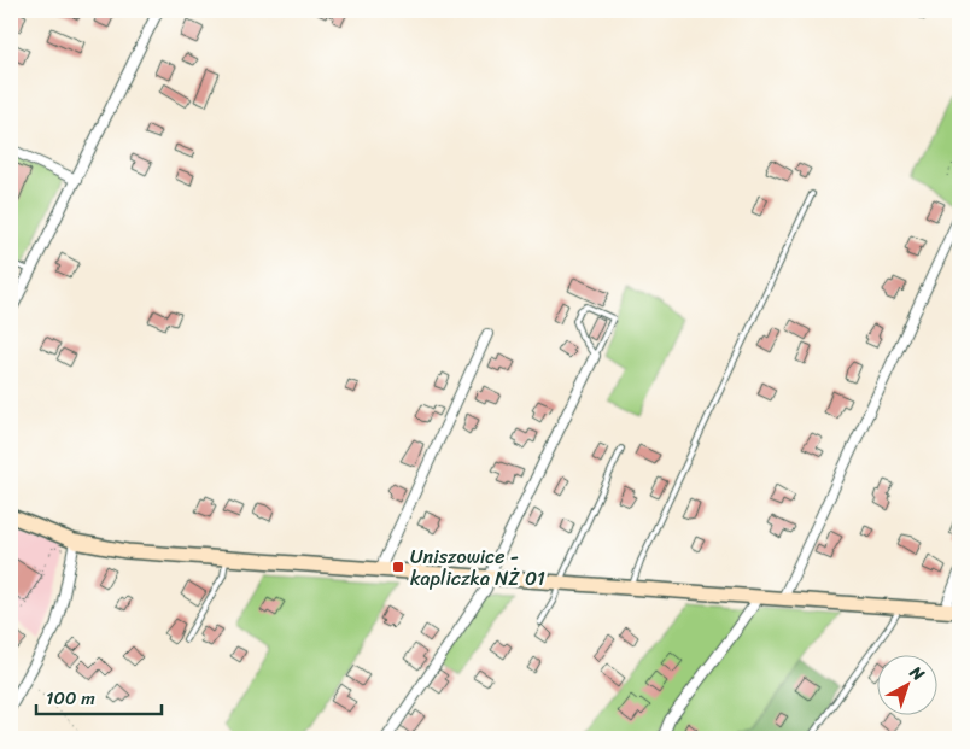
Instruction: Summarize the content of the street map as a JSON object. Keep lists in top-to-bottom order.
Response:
{
  "places": {
    "transit": ["Uniszowice - kapliczka NŻ 01"]
  },
  "scale_bar": "100 m",
  "north": "top right"
}
